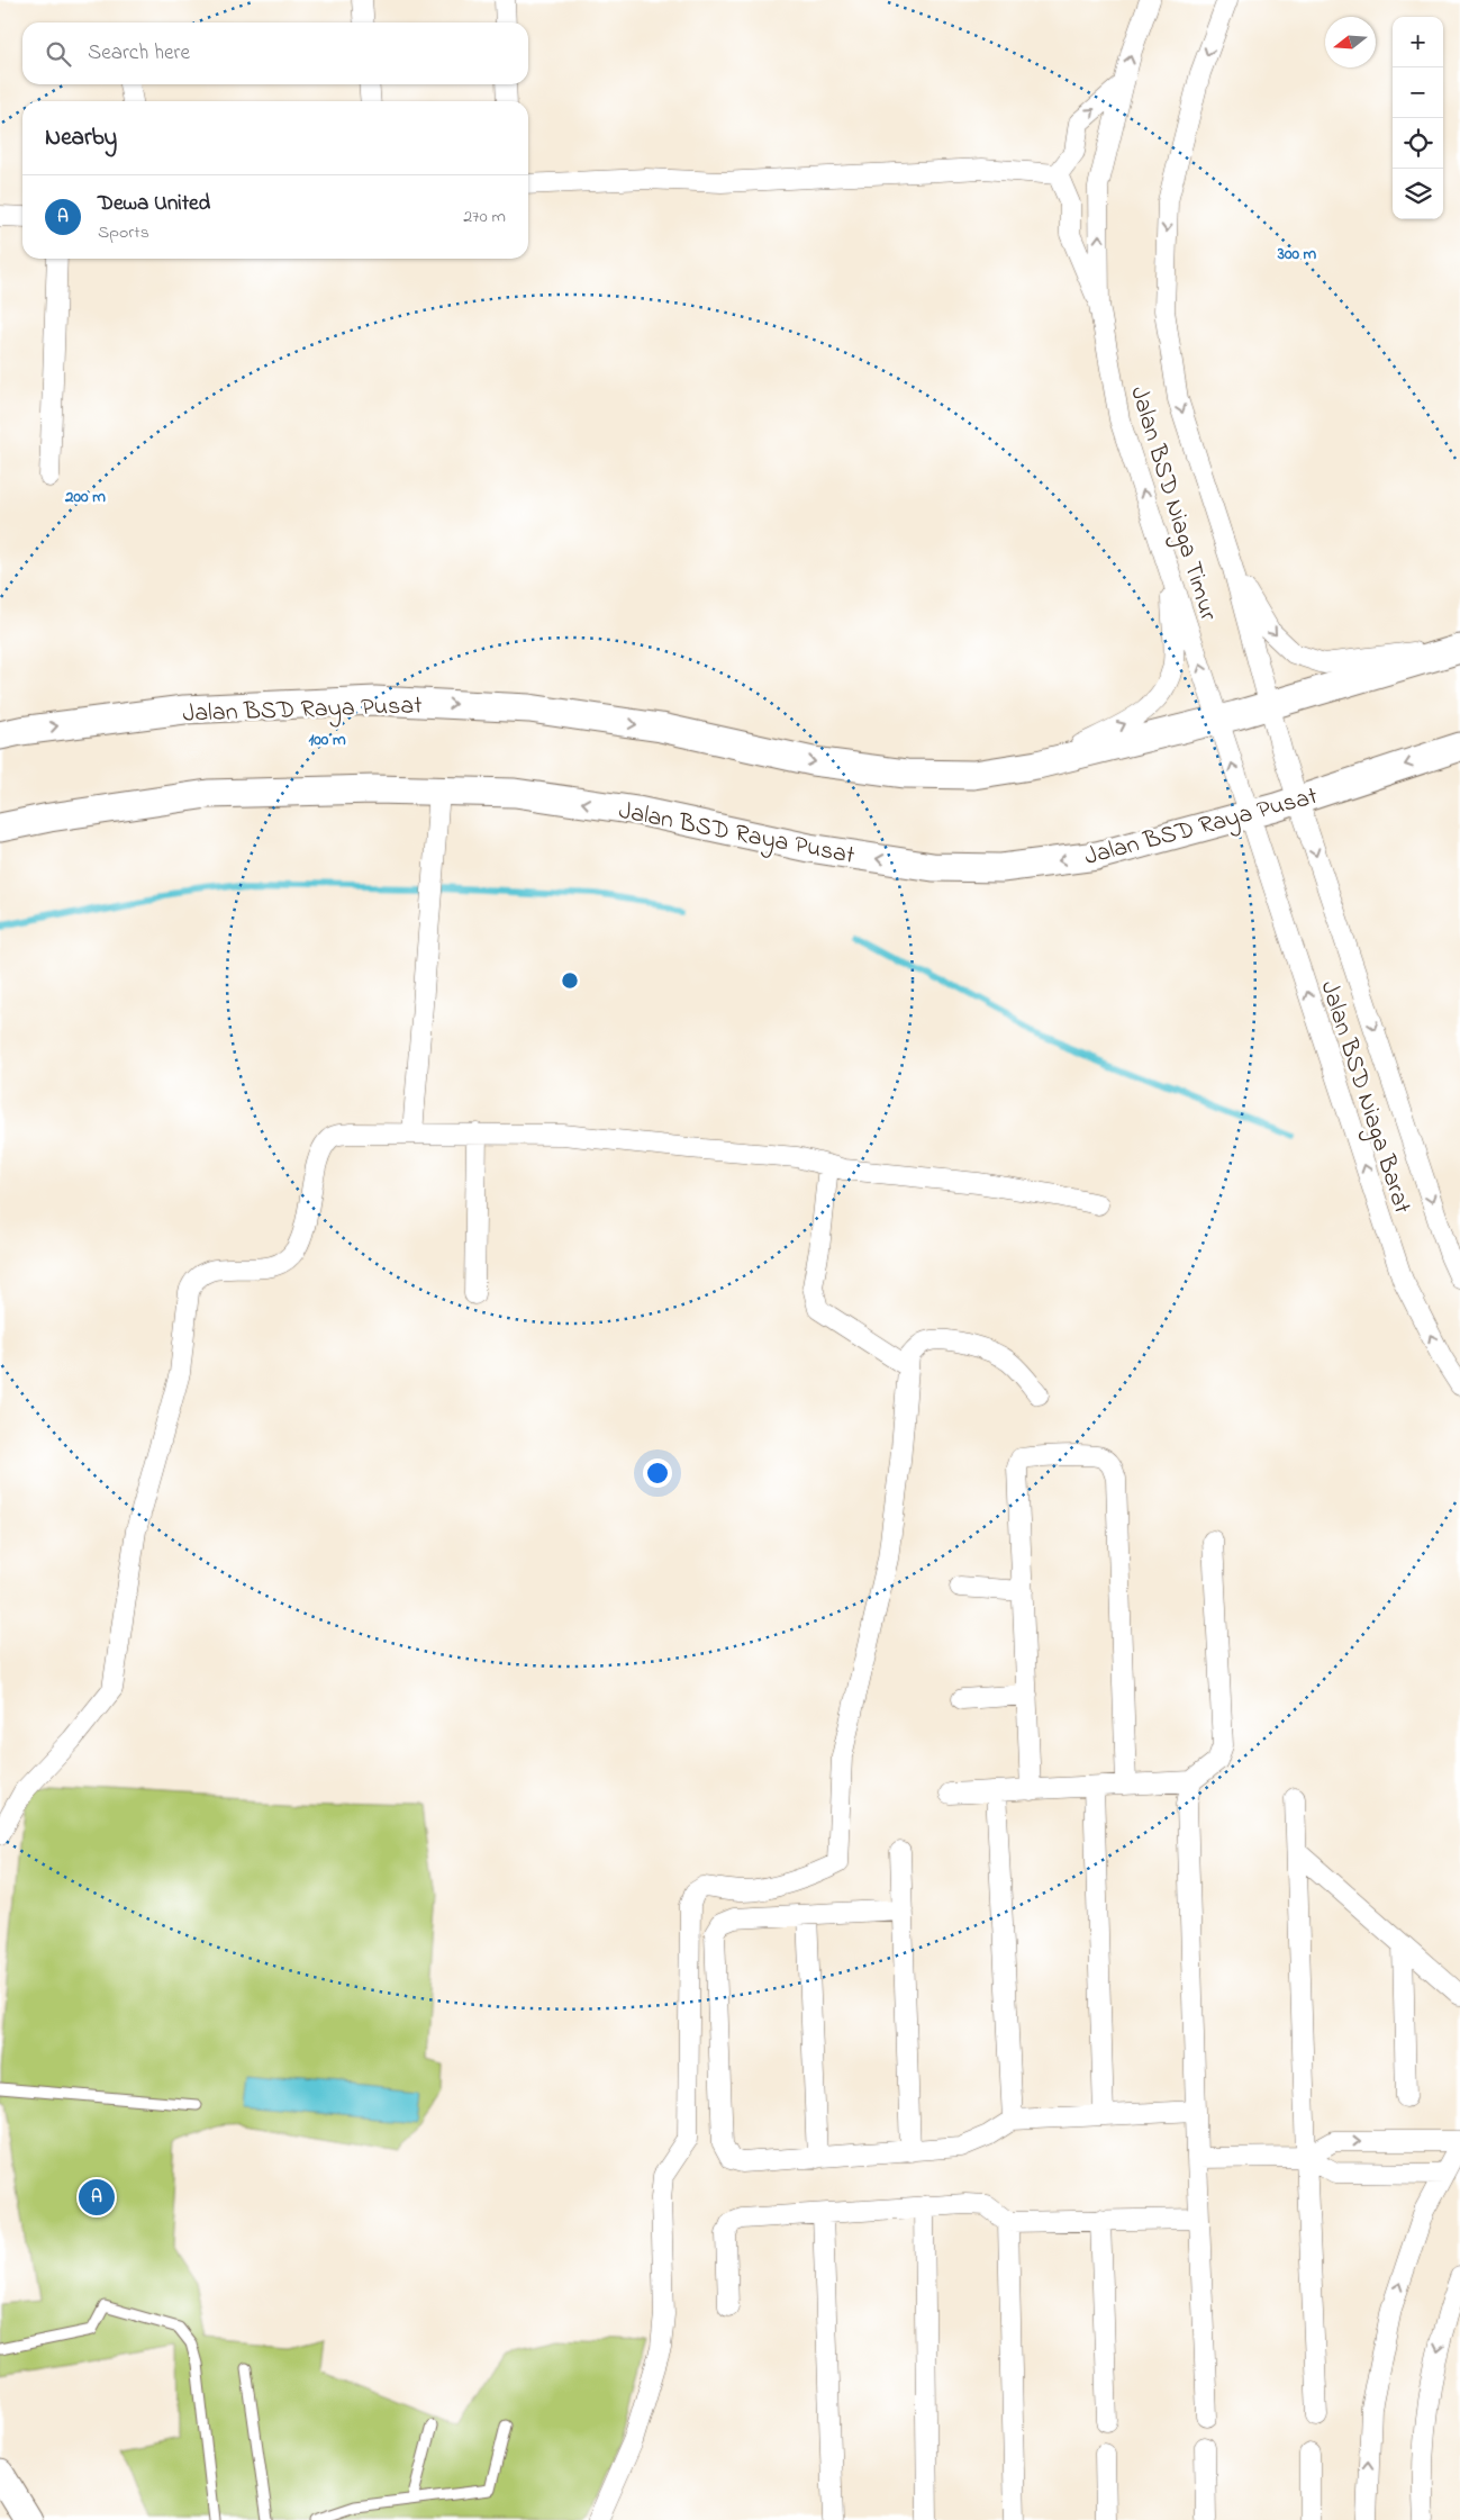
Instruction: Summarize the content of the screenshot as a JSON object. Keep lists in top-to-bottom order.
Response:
{
  "streets": {
    "main road": ["Jalan BSD Raya Pusat"],
    "street": ["Jalan BSD Niaga Timur", "Jalan BSD Niaga Barat"]
  },
  "crossings": [
    ["Jalan BSD Niaga Timur", "Jalan BSD Raya Pusat"],
    ["Jalan BSD Niaga Timur", "Jalan BSD Niaga Barat"],
    ["Jalan BSD Raya Pusat", "Jalan BSD Niaga Barat"]
  ],
  "north": "left",
  "page": {
    "map_buttons": ["+", "−"],
    "search": "Search here",
    "heading": "Nearby",
    "list": [
      {
        "mark": "A",
        "name": "Dewa United",
        "note": "Sports",
        "value": "270 m"
      }
    ],
    "pins": "A"
  },
  "rings": ["300 m", "200 m", "100 m"]
}
